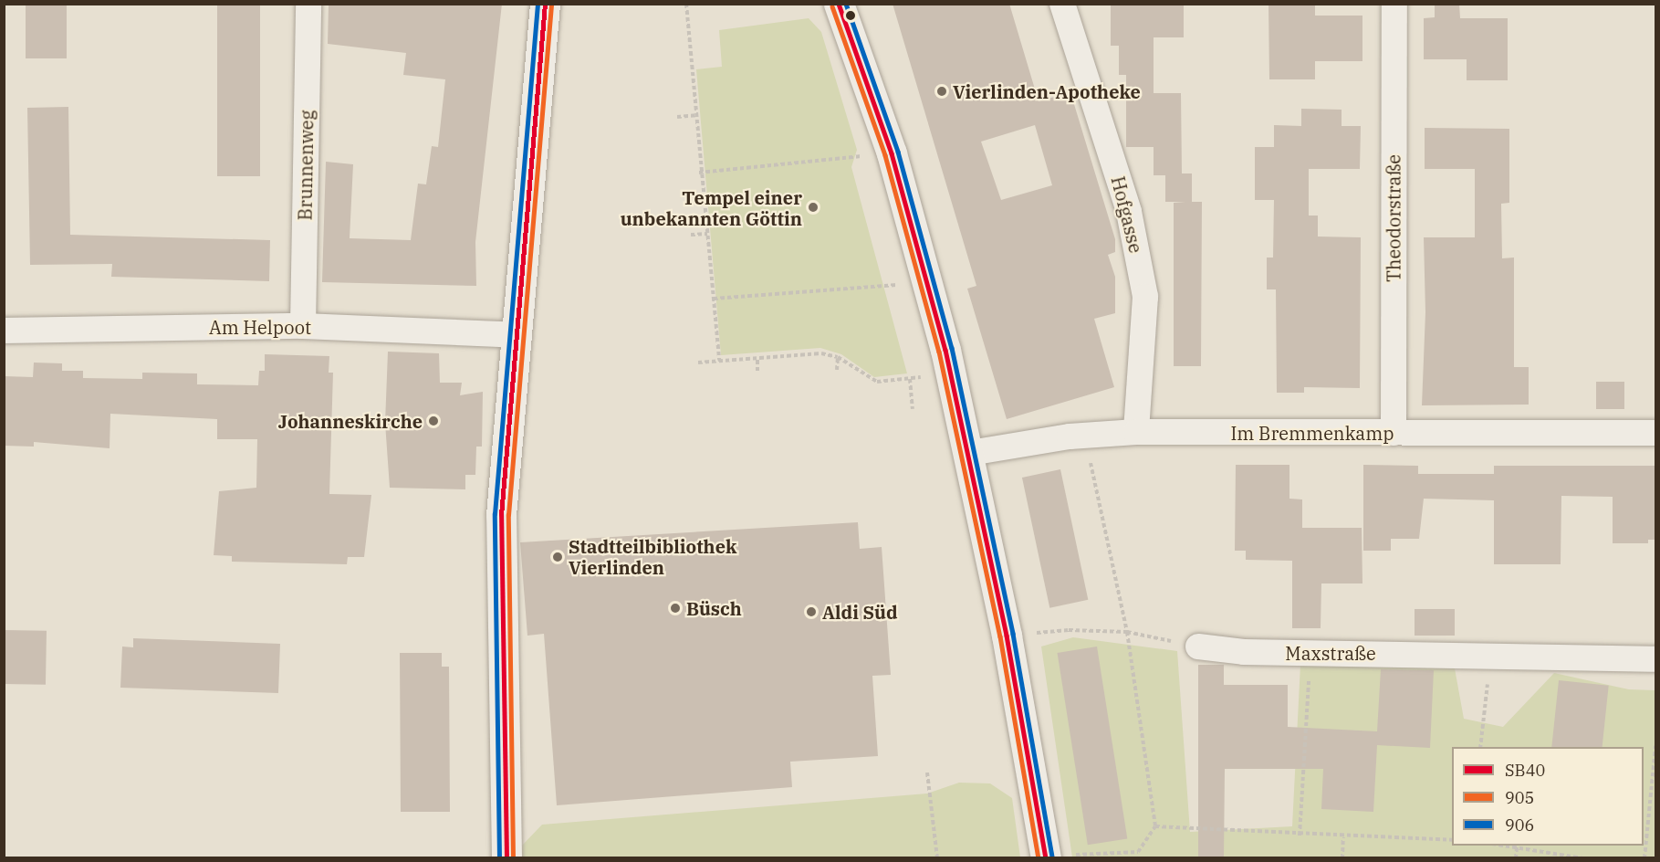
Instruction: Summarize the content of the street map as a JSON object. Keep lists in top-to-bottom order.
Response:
{
  "streets": {
    "street": [
      "Brunnenweg",
      "Hofgasse",
      "Theodorstraße",
      "Am Helpoot",
      "Im Bremmenkamp",
      "Maxstraße"
    ]
  },
  "crossings": [
    ["Brunnenweg", "Am Helpoot"],
    ["Hofgasse", "Im Bremmenkamp"],
    ["Theodorstraße", "Im Bremmenkamp"]
  ],
  "places": [
    "Vierlinden-Apotheke",
    "Tempel einer unbekannten Göttin",
    "Johanneskirche",
    "Stadtteilbibliothek Vierlinden",
    "Büsch",
    "Aldi Süd"
  ],
  "lines": ["transit line SB40", "transit line 906", "transit line 905"],
  "legend": ["SB40", "905", "906"]
}
